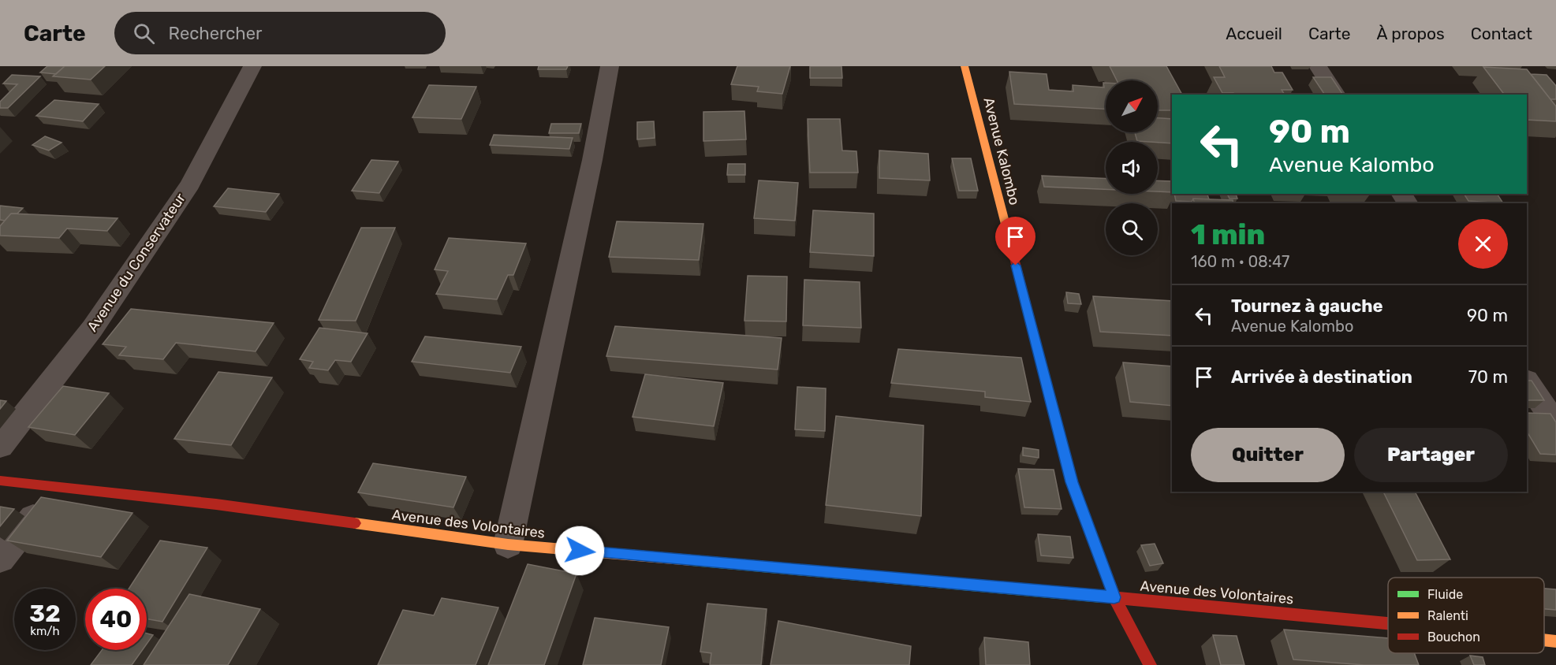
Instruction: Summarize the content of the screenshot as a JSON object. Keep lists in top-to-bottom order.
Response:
{
  "streets": {
    "street": ["Avenue Kalombo", "Avenue du Conservateur", "Avenue des Volontaires"]
  },
  "crossings": [
    ["Avenue Kalombo", "Avenue des Volontaires"]
  ],
  "legend": ["Fluide", "Ralenti", "Bouchon"],
  "north": "top right",
  "page": {
    "header": "Carte",
    "search": "Rechercher",
    "nav": [
      "Accueil",
      "Carte",
      "À propos",
      "Contact"
    ],
    "turn": ["90 m", "Avenue Kalombo"],
    "heading": ["1 min", "160 m · 08:47"],
    "list": [
      {
        "name": "Tournez à gauche",
        "note": "Avenue Kalombo",
        "value": "90 m"
      },
      {
        "name": "Arrivée à destination",
        "value": "70 m"
      }
    ],
    "buttons": ["Quitter", "Partager"],
    "speed": "32 km/h",
    "limit": "40"
  }
}
